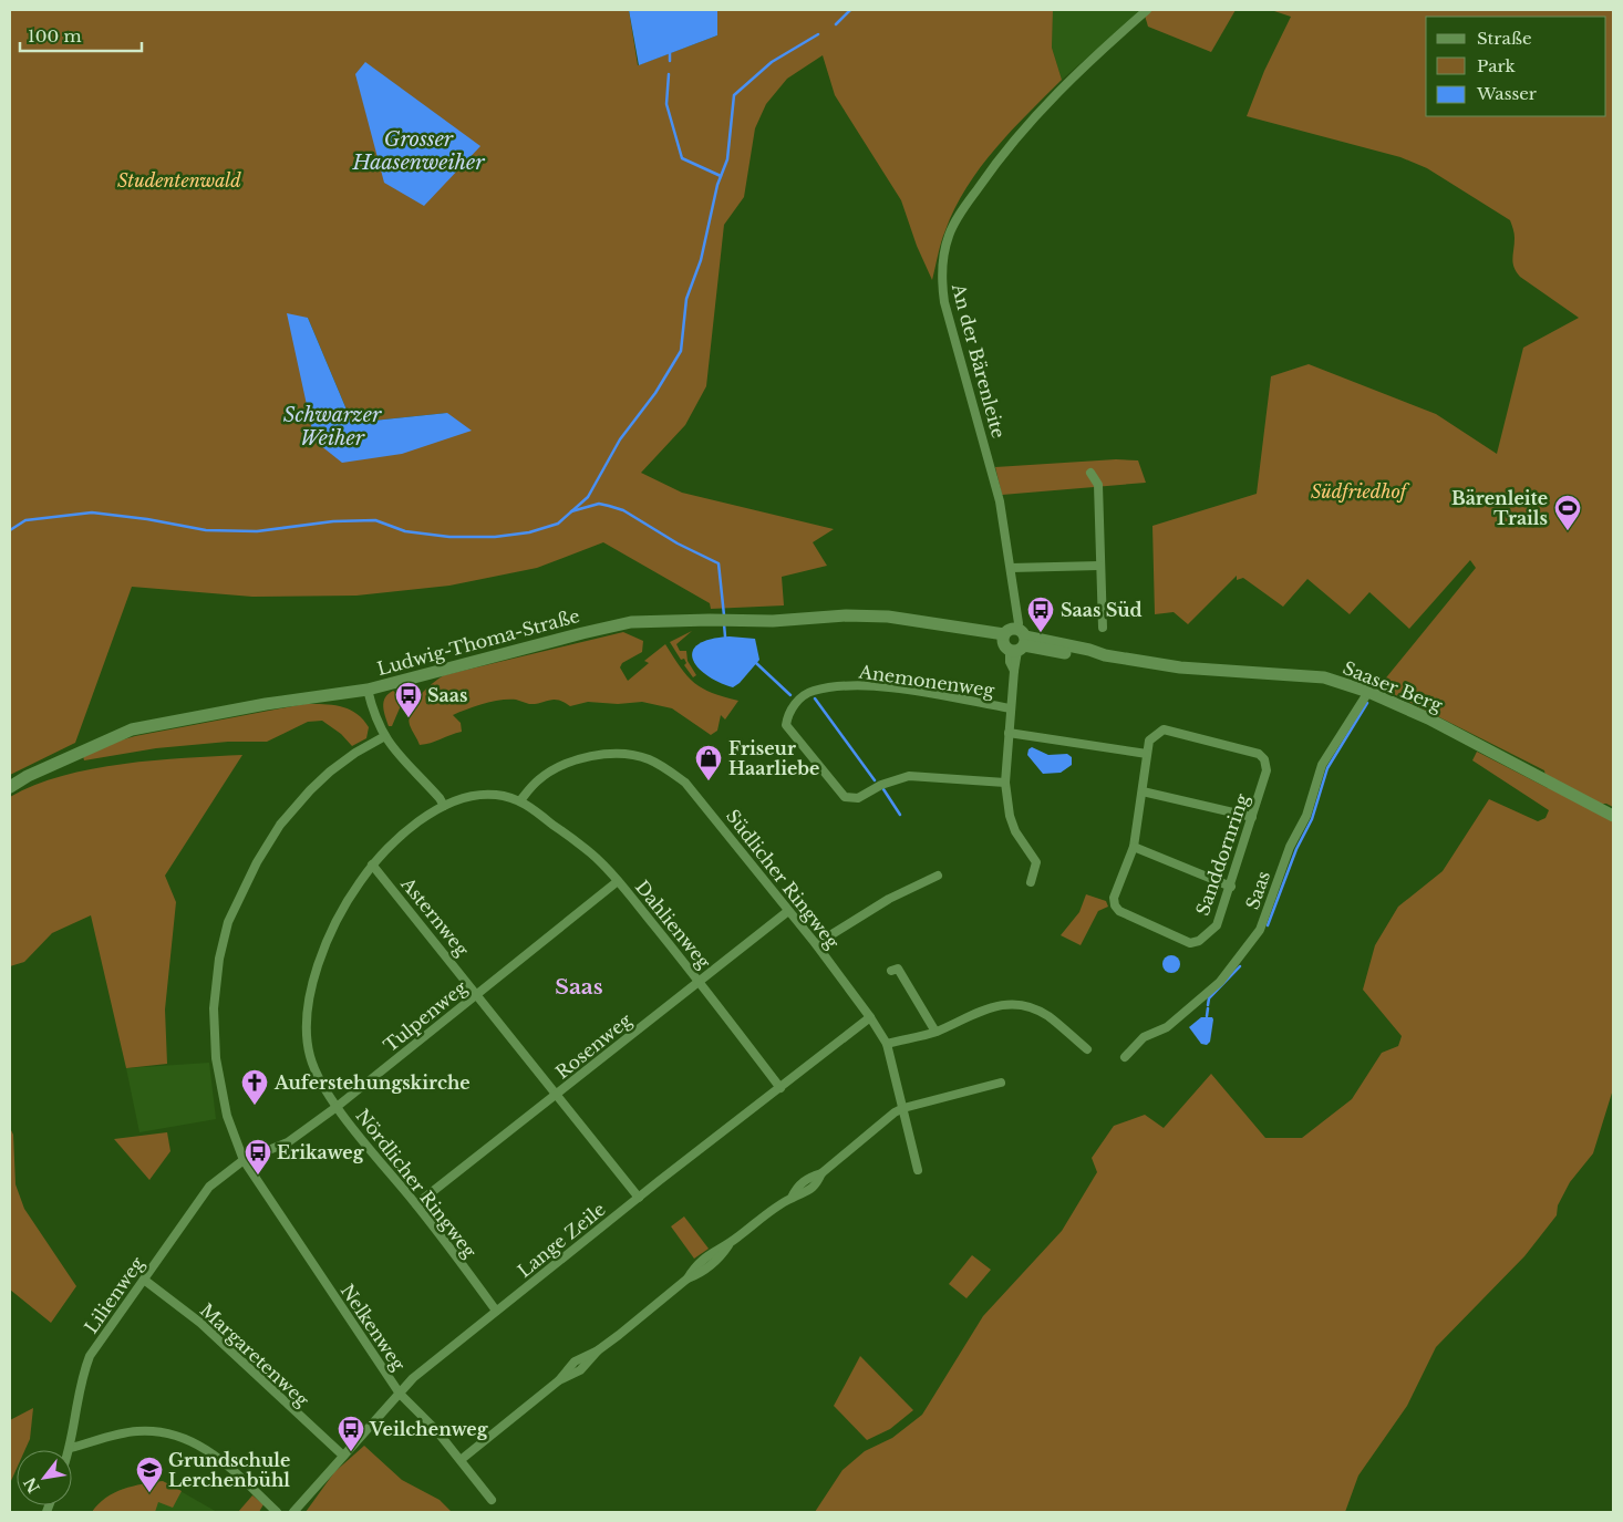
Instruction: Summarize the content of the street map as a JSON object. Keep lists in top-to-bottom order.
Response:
{
  "streets": {
    "street": [
      "An der Bärenleite",
      "Ludwig-Thoma-Straße",
      "Anemonenweg",
      "Saaser Berg",
      "Sanddornring",
      "Südlicher Ringweg",
      "Saas",
      "Asternweg",
      "Dahlienweg",
      "Tulpenweg",
      "Rosenweg",
      "Nördlicher Ringweg",
      "Lange Zeile",
      "Lilienweg",
      "Nelkenweg",
      "Margaretenweg"
    ]
  },
  "crossings": [
    ["An der Bärenleite", "Ludwig-Thoma-Straße"],
    ["An der Bärenleite", "Saaser Berg"],
    ["Ludwig-Thoma-Straße", "Saaser Berg"],
    ["Saaser Berg", "Saas"],
    ["Südlicher Ringweg", "Dahlienweg"],
    ["Südlicher Ringweg", "Rosenweg"],
    ["Südlicher Ringweg", "Nördlicher Ringweg"],
    ["Südlicher Ringweg", "Lange Zeile"],
    ["Asternweg", "Tulpenweg"],
    ["Asternweg", "Rosenweg"],
    ["Asternweg", "Nördlicher Ringweg"],
    ["Asternweg", "Lange Zeile"],
    ["Dahlienweg", "Tulpenweg"],
    ["Dahlienweg", "Rosenweg"],
    ["Dahlienweg", "Nördlicher Ringweg"],
    ["Dahlienweg", "Lange Zeile"],
    ["Tulpenweg", "Nördlicher Ringweg"],
    ["Tulpenweg", "Lilienweg"],
    ["Tulpenweg", "Nelkenweg"],
    ["Rosenweg", "Nördlicher Ringweg"],
    ["Nördlicher Ringweg", "Lange Zeile"],
    ["Lange Zeile", "Nelkenweg"],
    ["Lange Zeile", "Margaretenweg"],
    ["Lilienweg", "Nelkenweg"],
    ["Lilienweg", "Margaretenweg"]
  ],
  "districts": ["Saas"],
  "water": ["Grosser Haasenweiher", "Schwarzer Weiher"],
  "parks": ["Studentenwald", "Südfriedhof"],
  "places": {
    "sports": ["Bärenleite Trails"],
    "bus stop": [
      "Saas Süd",
      "Saas",
      "Erikaweg",
      "Veilchenweg"
    ],
    "shop": ["Friseur Haarliebe"],
    "church": ["Auferstehungskirche"],
    "school or university": ["Grundschule Lerchenbühl"]
  },
  "legend": ["Straße", "Park", "Wasser"],
  "scale_bar": "100 m",
  "north": "bottom left"
}
